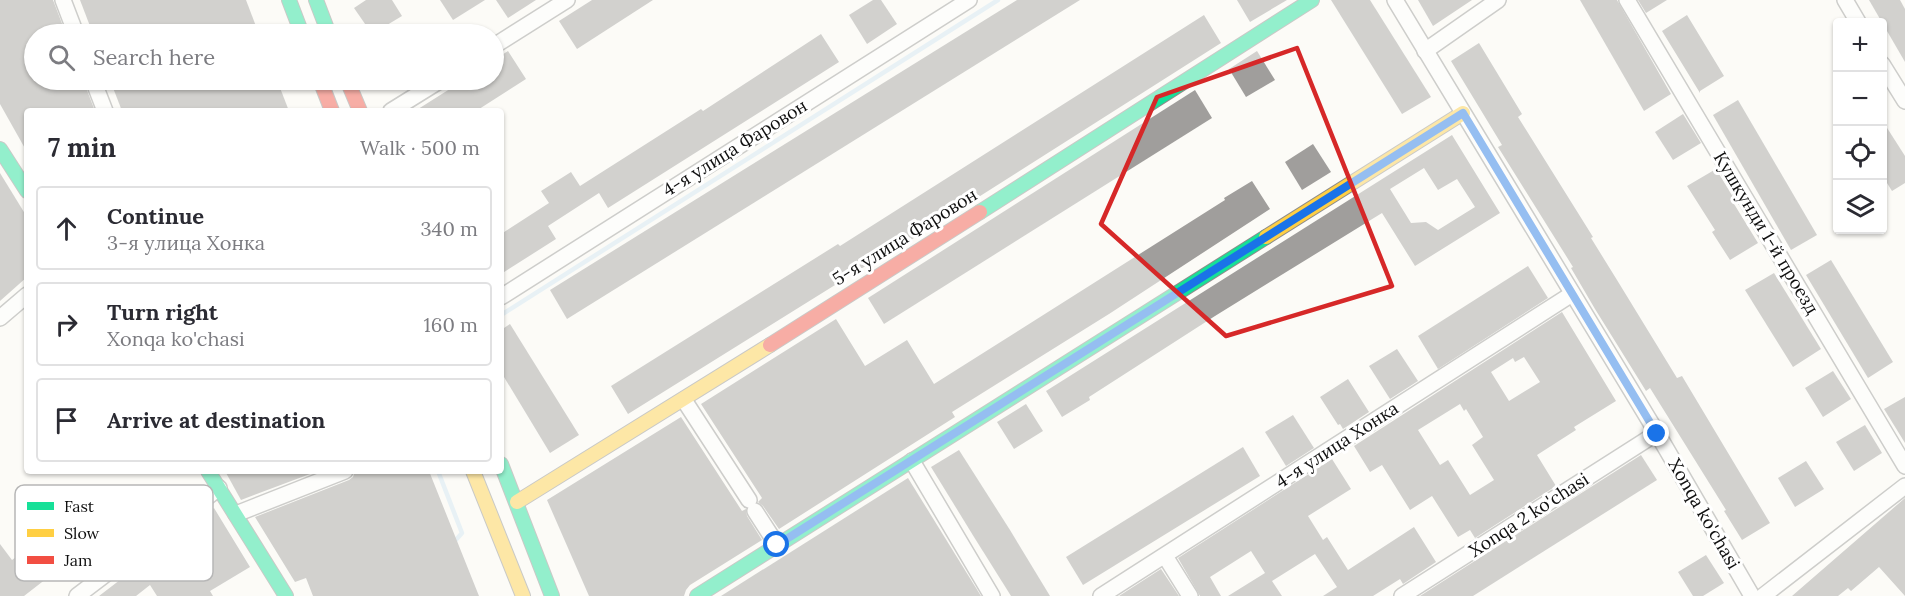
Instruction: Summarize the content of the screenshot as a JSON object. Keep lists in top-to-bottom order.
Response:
{
  "streets": {
    "street": [
      "4-я улица Фаровон",
      "Кушкунди 1-й проезд",
      "5-я улица Фаровон",
      "4-я улица Хонка",
      "Xonqa ko'chasi",
      "Xonqa 2 ko'chasi"
    ]
  },
  "crossings": [
    ["4-я улица Хонка", "Xonqa ko'chasi"],
    ["Xonqa ko'chasi", "Xonqa 2 ko'chasi"]
  ],
  "legend": ["Fast", "Slow", "Jam"],
  "page": {
    "map_buttons": ["+", "−"],
    "search": "Search here",
    "heading": ["7 min", "Walk · 500 m"],
    "list": [
      ["Continue", "3-я улица Хонка", "340 m"],
      ["Turn right", "Xonqa ko'chasi", "160 m"],
      "Arrive at destination"
    ]
  }
}
